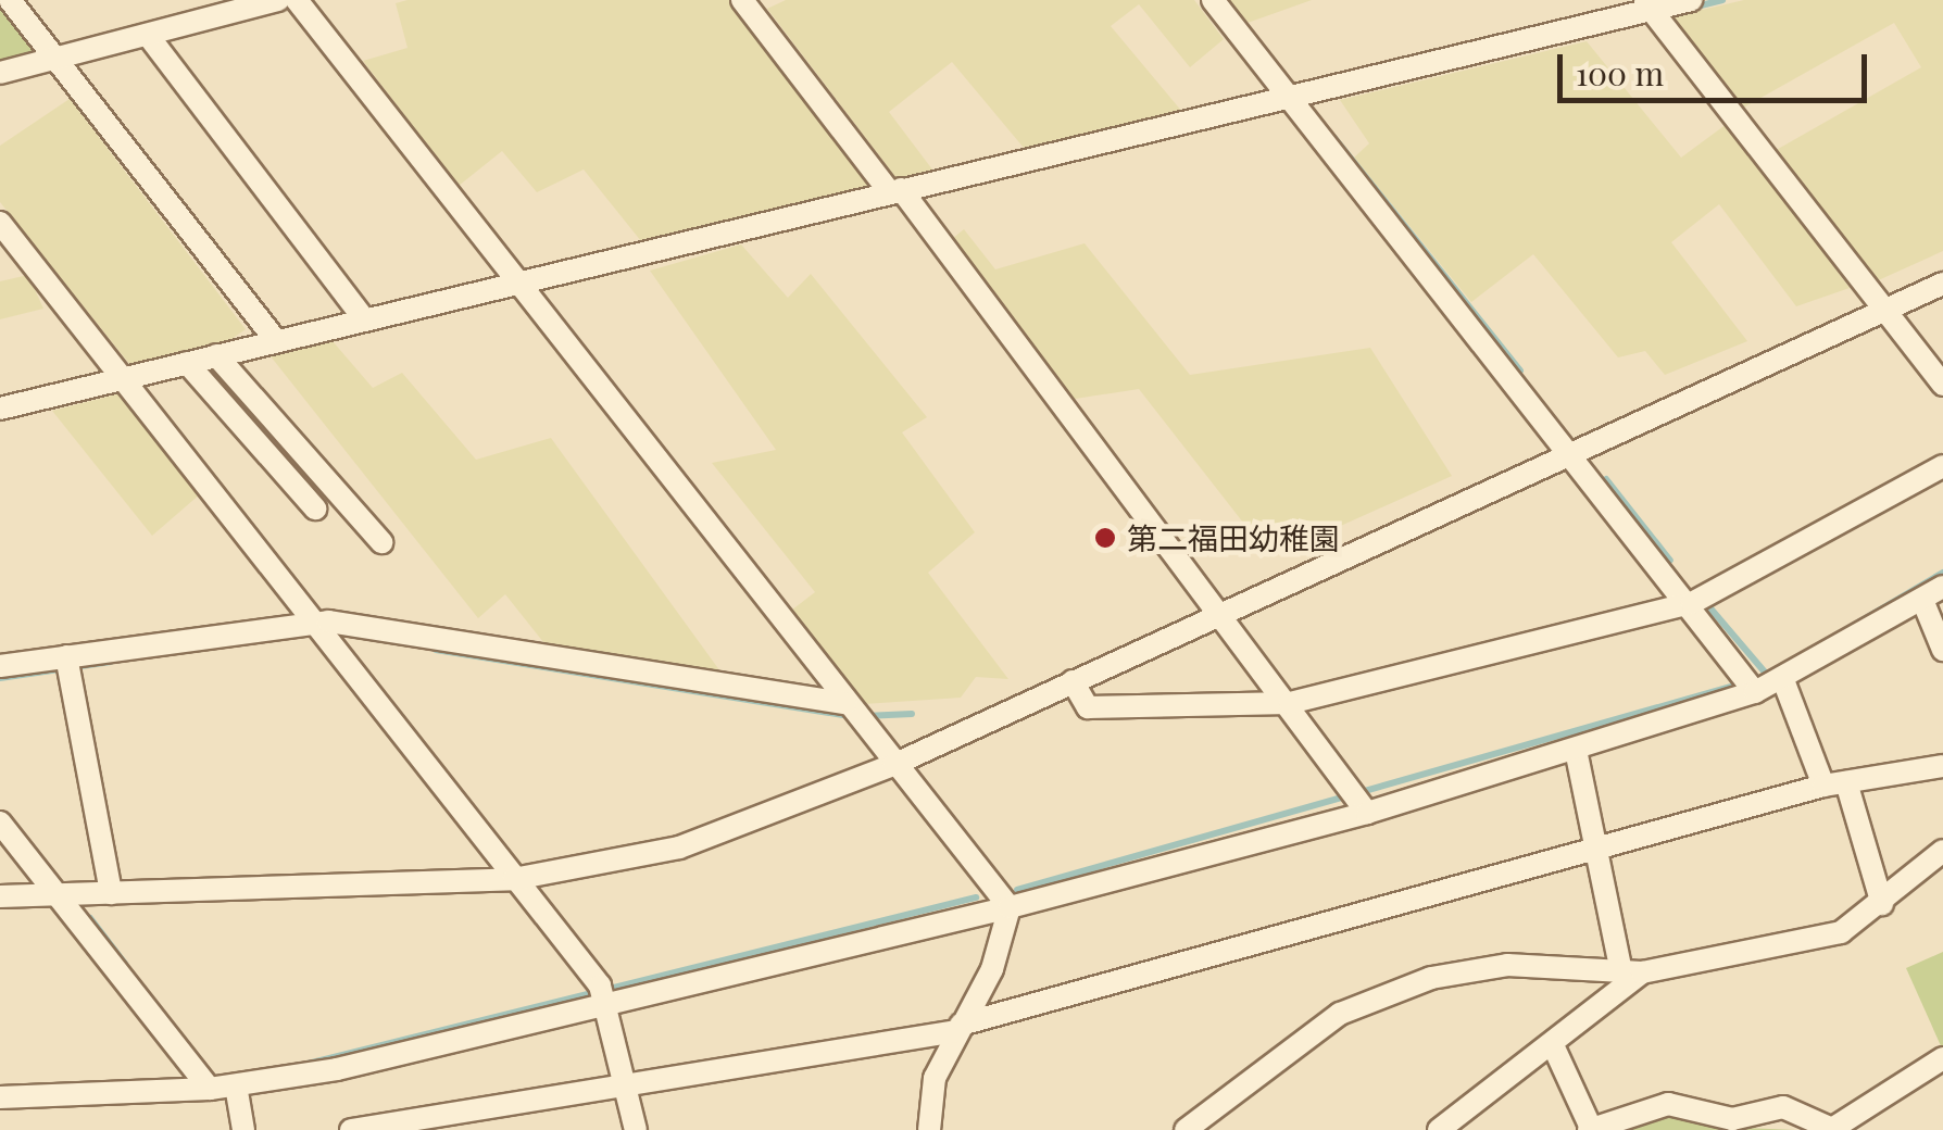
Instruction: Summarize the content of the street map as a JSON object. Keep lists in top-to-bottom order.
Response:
{
  "places": ["第二福田幼稚園"],
  "scale_bar": "100 m"
}
